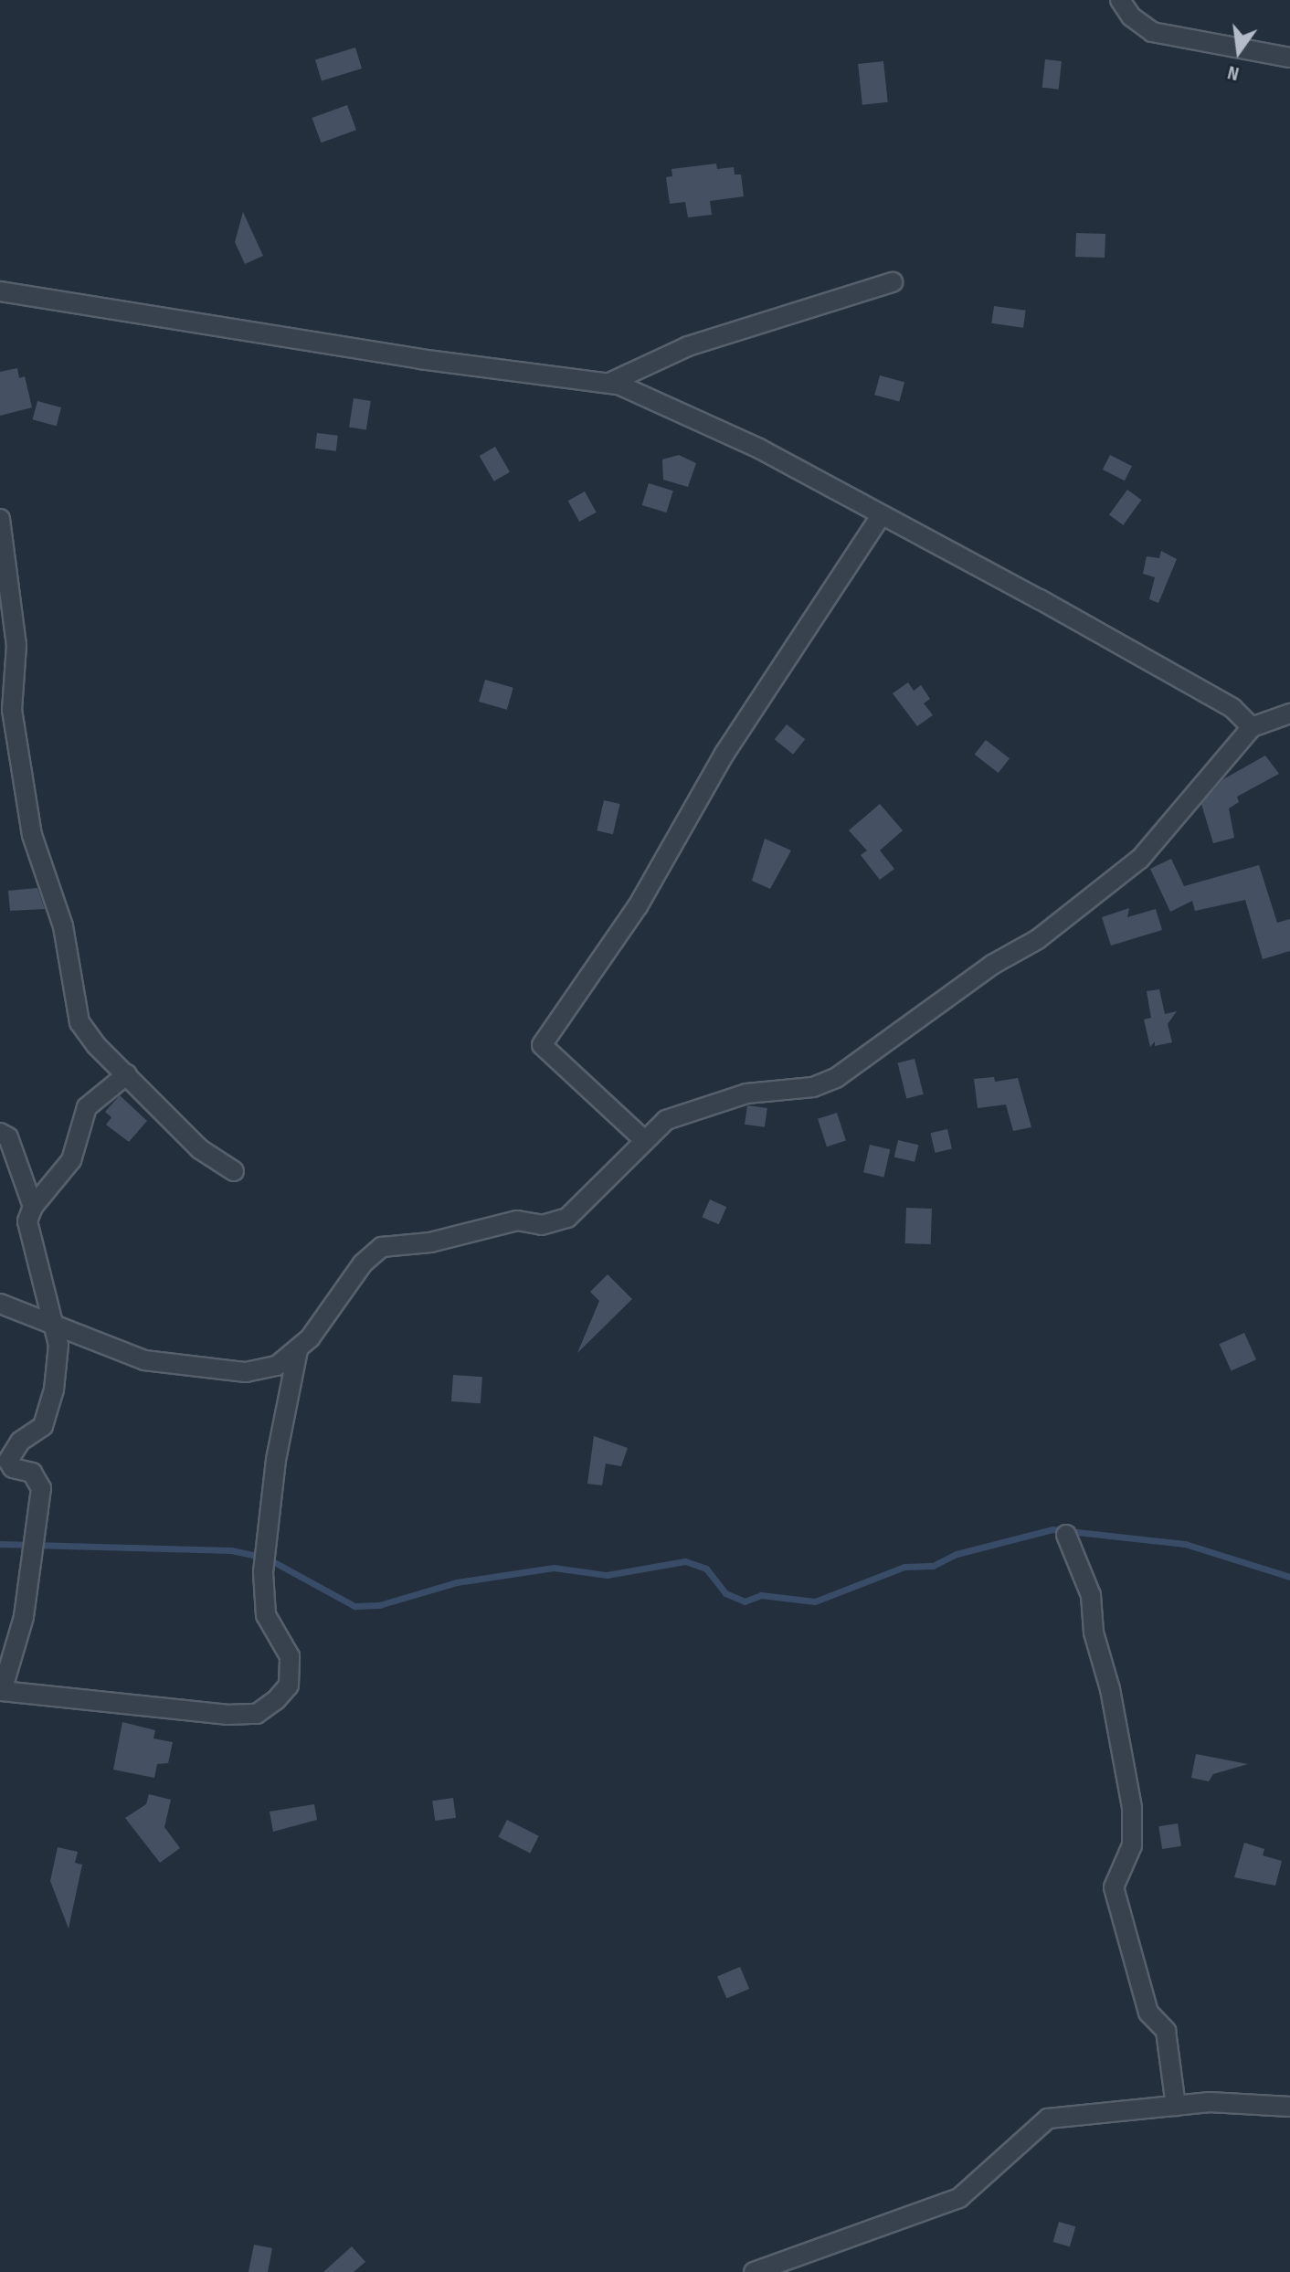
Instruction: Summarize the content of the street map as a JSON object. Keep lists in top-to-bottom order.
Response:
{
  "north": "bottom"
}
